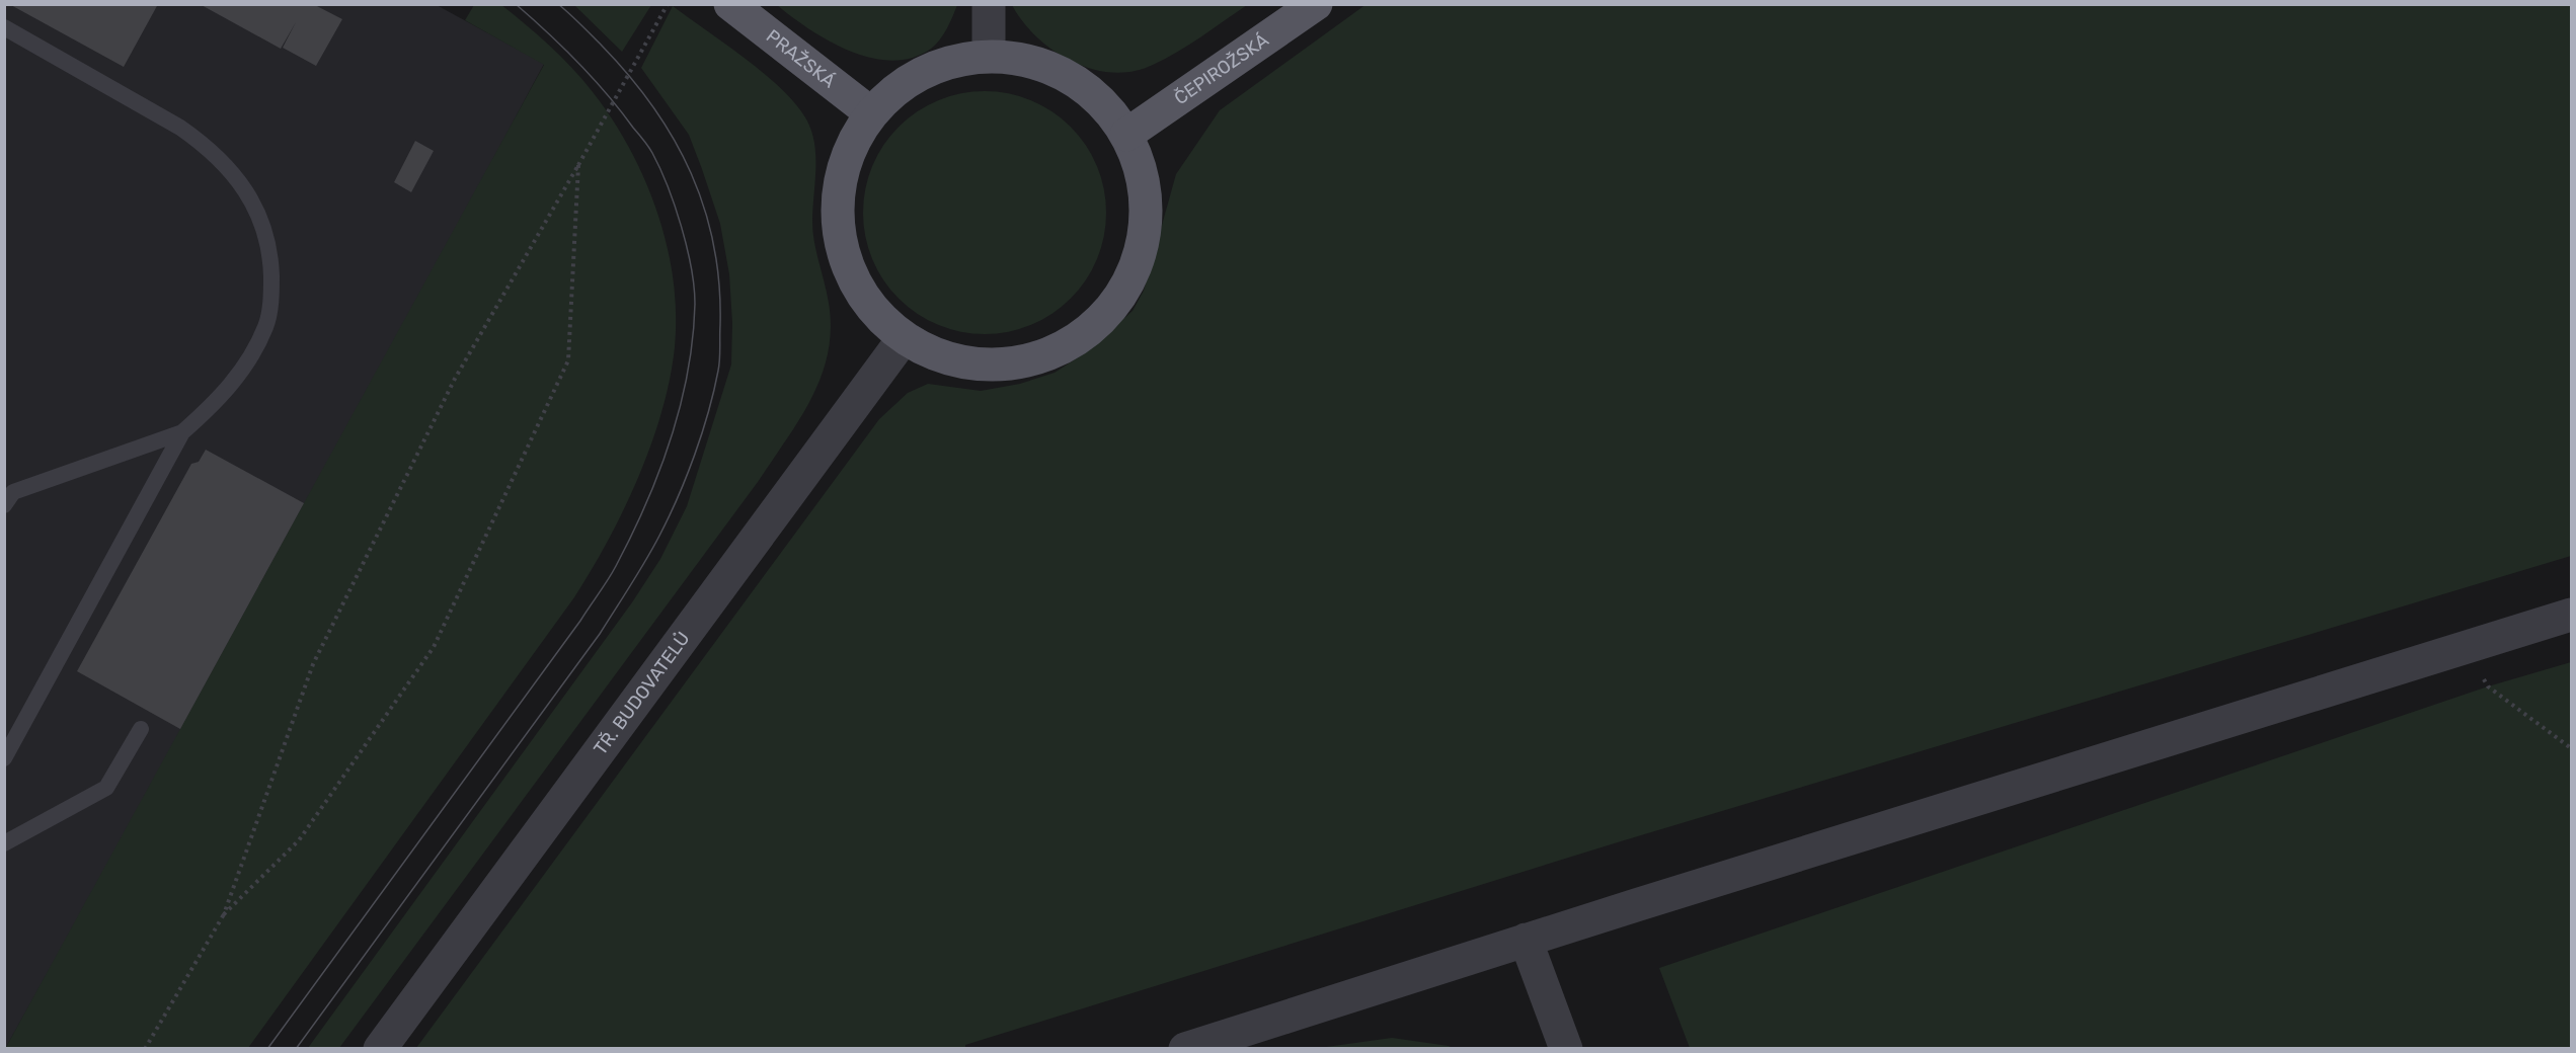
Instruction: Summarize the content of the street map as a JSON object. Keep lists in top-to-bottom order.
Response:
{
  "streets": {
    "main road": ["PRAŽSKÁ", "ČEPIROŽSKÁ"],
    "street": ["TŘ. BUDOVATELŮ"]
  }
}
